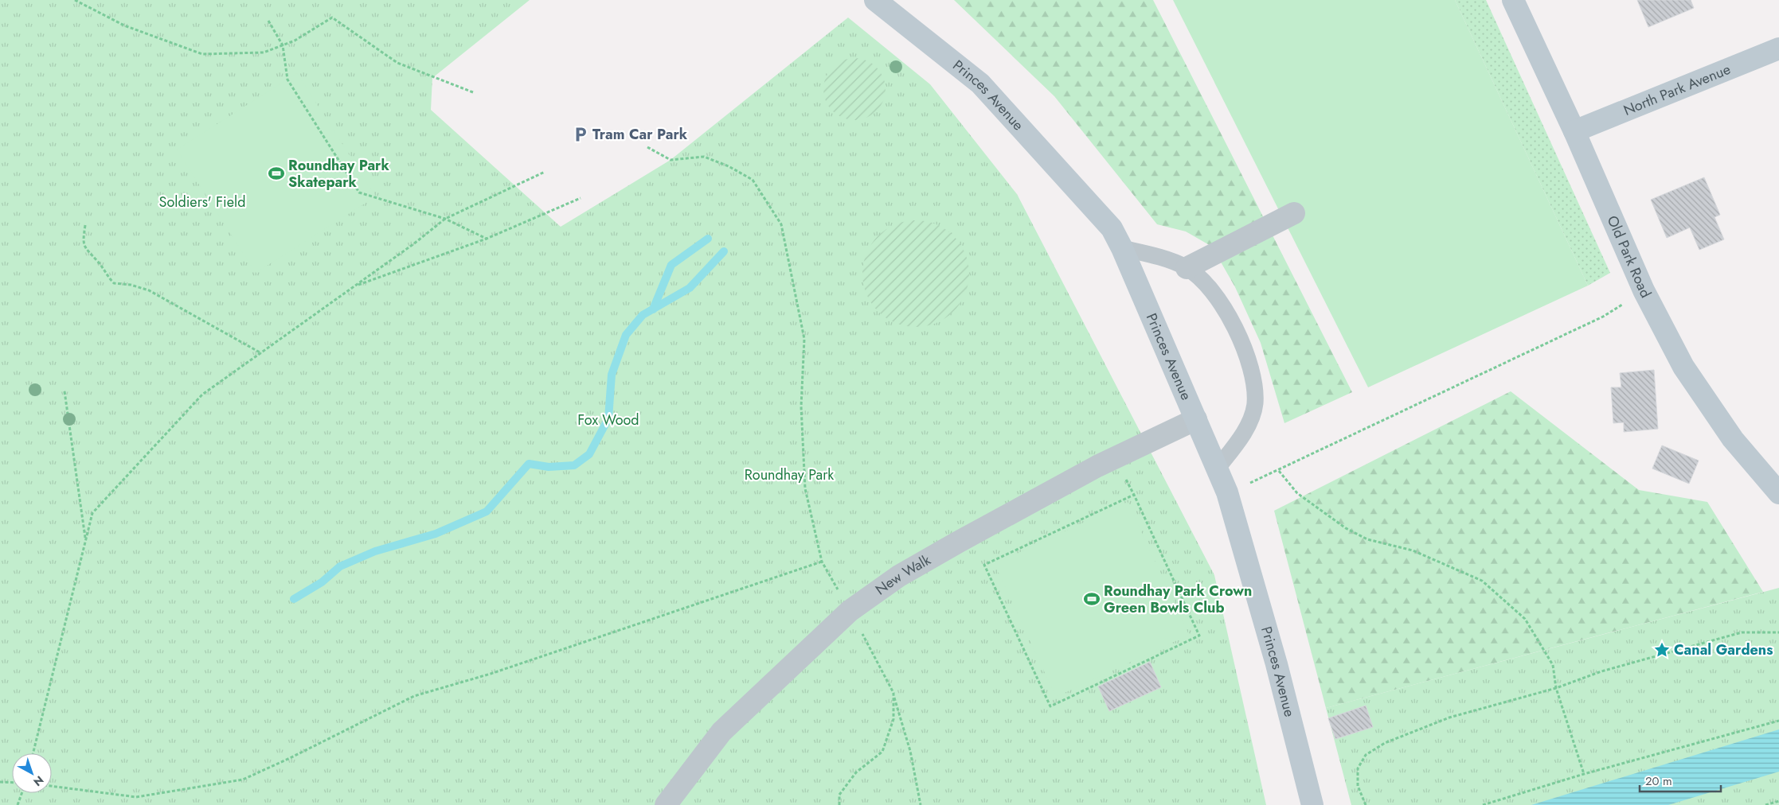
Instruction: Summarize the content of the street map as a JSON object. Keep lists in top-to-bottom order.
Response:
{
  "streets": {
    "street": [
      "North Park Avenue",
      "Princes Avenue",
      "Old Park Road",
      "New Walk"
    ]
  },
  "crossings": [
    ["North Park Avenue", "Old Park Road"],
    ["Princes Avenue", "New Walk"]
  ],
  "parks": ["Soldiers' Field", "Fox Wood", "Roundhay Park"],
  "places": {
    "parking": ["Tram Car Park"],
    "sports": ["Roundhay Park Skatepark", "Roundhay Park Crown Green Bowls Club"],
    "place": ["Canal Gardens"]
  },
  "scale_bar": "20 m",
  "north": "bottom right"
}
